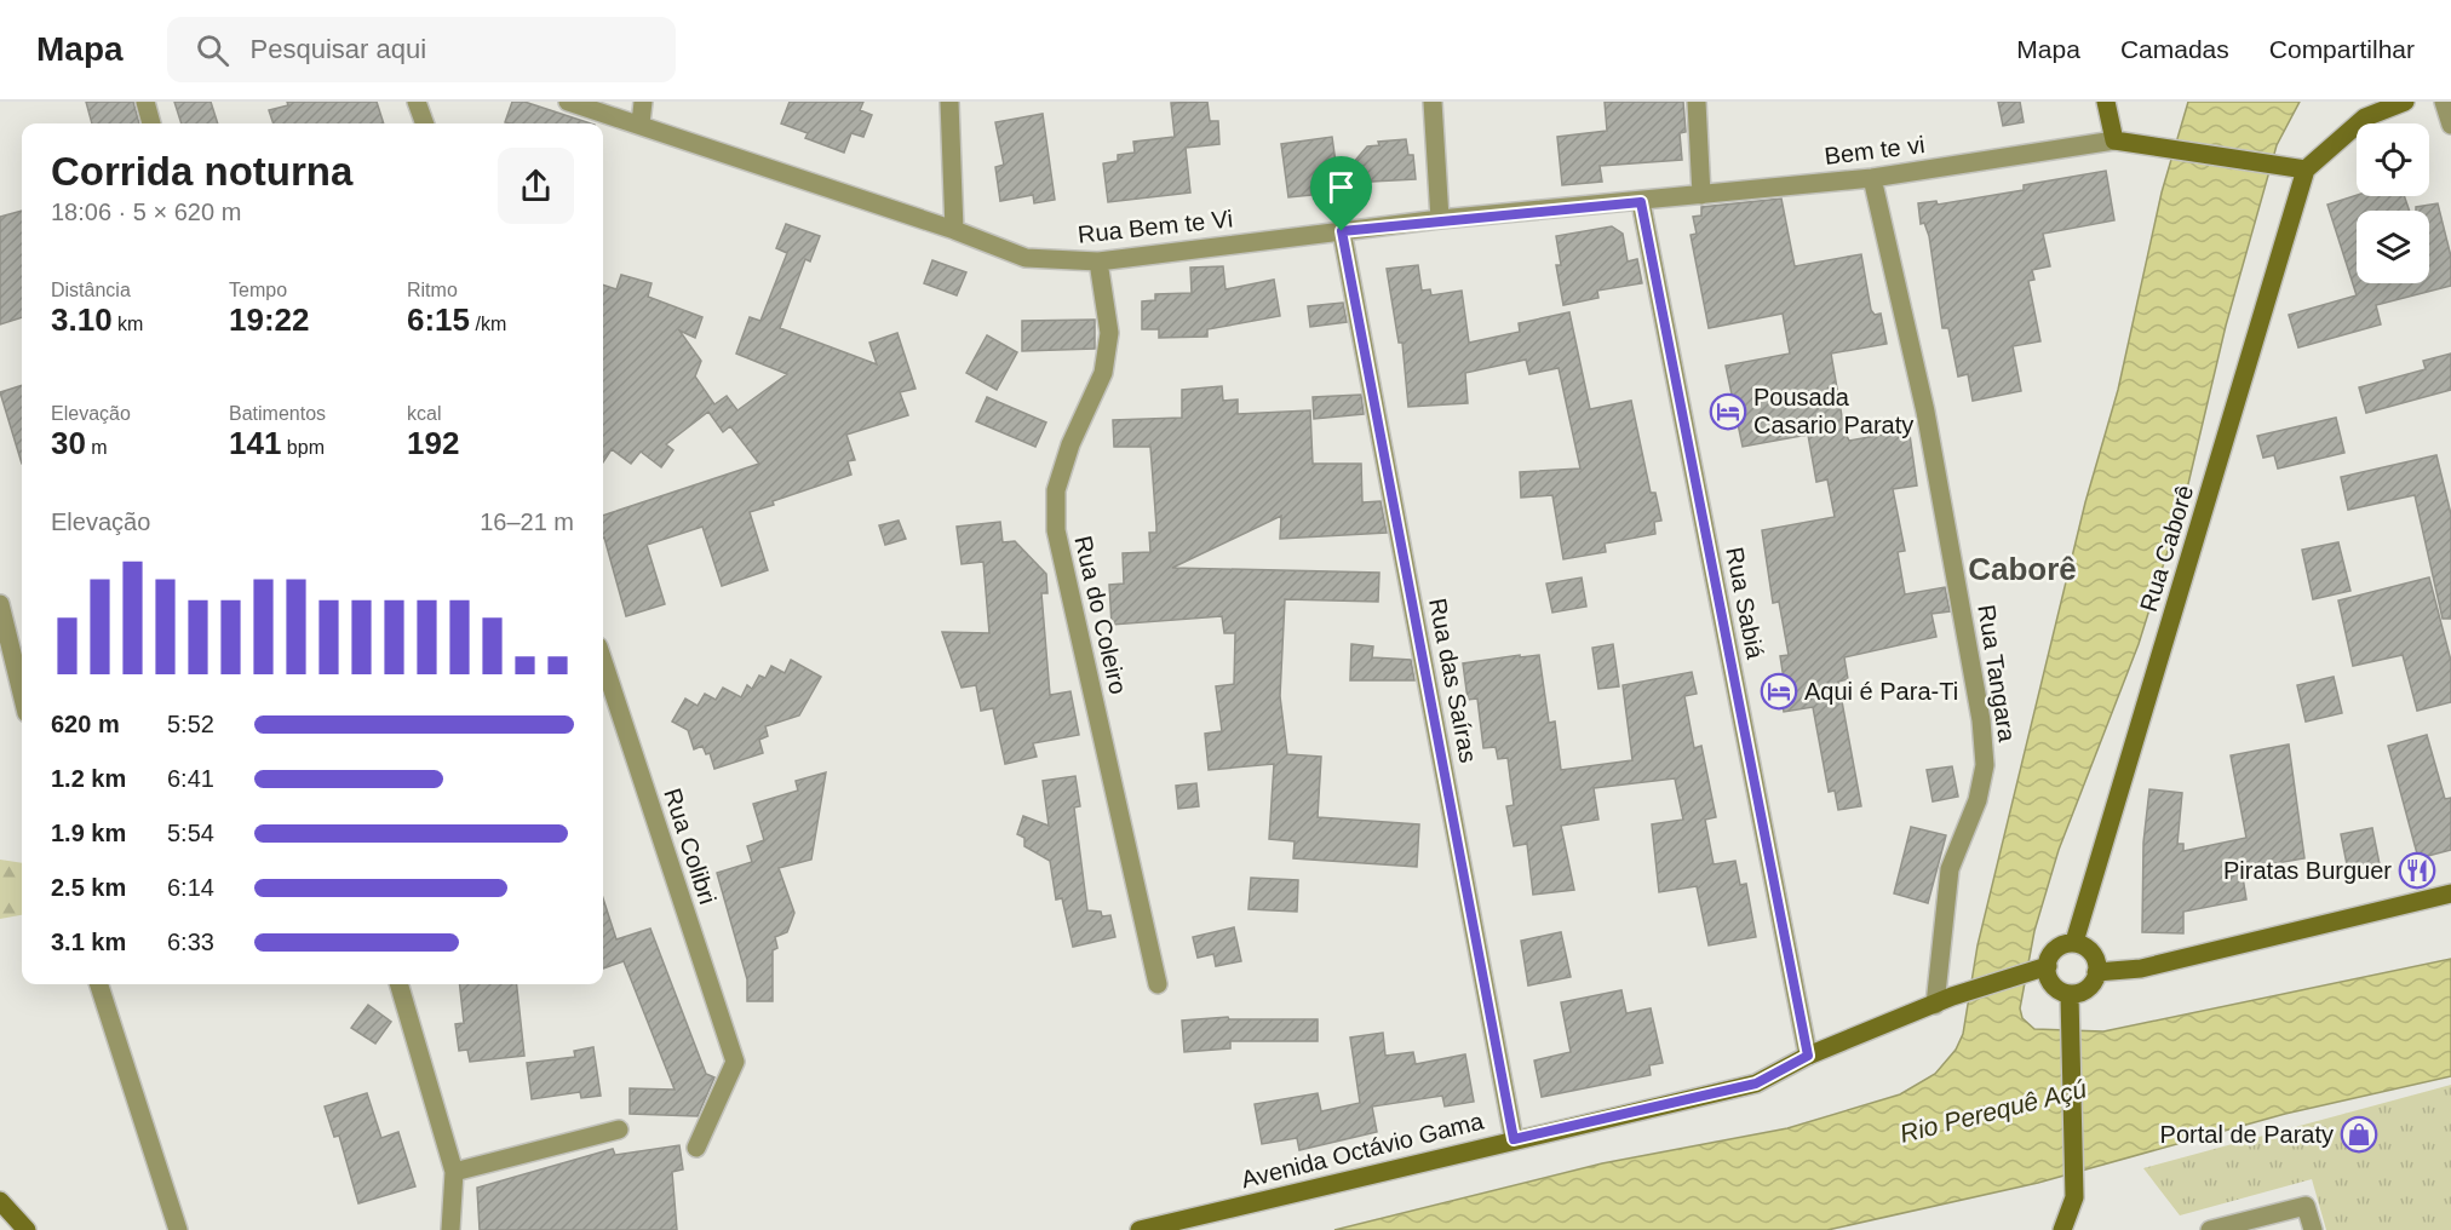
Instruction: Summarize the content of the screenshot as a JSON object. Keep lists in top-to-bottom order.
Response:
{
  "streets": {
    "street": [
      "Bem te vi",
      "Rua Bem te Vi",
      "Rua Caborê",
      "Rua Sabiá",
      "Rua do Coleiro",
      "Rua Tangara",
      "Rua das Saíras",
      "Rua Colibri",
      "Avenida Octávio Gama"
    ]
  },
  "crossings": [
    ["Bem te vi", "Rua Bem te Vi"],
    ["Bem te vi", "Rua Sabiá"],
    ["Bem te vi", "Rua Tangara"],
    ["Rua Bem te Vi", "Rua Sabiá"],
    ["Rua Bem te Vi", "Rua do Coleiro"],
    ["Rua Bem te Vi", "Rua das Saíras"],
    ["Rua Caborê", "Avenida Octávio Gama"],
    ["Rua Sabiá", "Avenida Octávio Gama"],
    ["Rua Tangara", "Avenida Octávio Gama"],
    ["Rua das Saíras", "Avenida Octávio Gama"]
  ],
  "districts": ["Caborê"],
  "water": ["Rio Perequê Açú"],
  "places": {
    "hotel": ["Pousada Casario Paraty", "Aqui é Para-Ti"],
    "restaurant": ["Piratas Burguer"],
    "shop": ["Portal de Paraty"]
  },
  "page": {
    "header": "Mapa",
    "search": "Pesquisar aqui",
    "nav": ["Mapa", "Camadas", "Compartilhar"],
    "heading": ["Corrida noturna", "18:06 · 5 × 620 m"],
    "stats": [
      ["Distância", "3.10 km"],
      ["Tempo", "19:22"],
      ["Ritmo", "6:15 /km"],
      ["Elevação", "30 m"],
      ["Batimentos", "141 bpm"],
      ["kcal", "192"]
    ],
    "chart": ["Elevação", "16–21 m"],
    "list": [
      {
        "name": "620 m",
        "note": "5:52"
      },
      {
        "name": "1.2 km",
        "note": "6:41"
      },
      {
        "name": "1.9 km",
        "note": "5:54"
      },
      {
        "name": "2.5 km",
        "note": "6:14"
      },
      {
        "name": "3.1 km",
        "note": "6:33"
      }
    ]
  }
}
